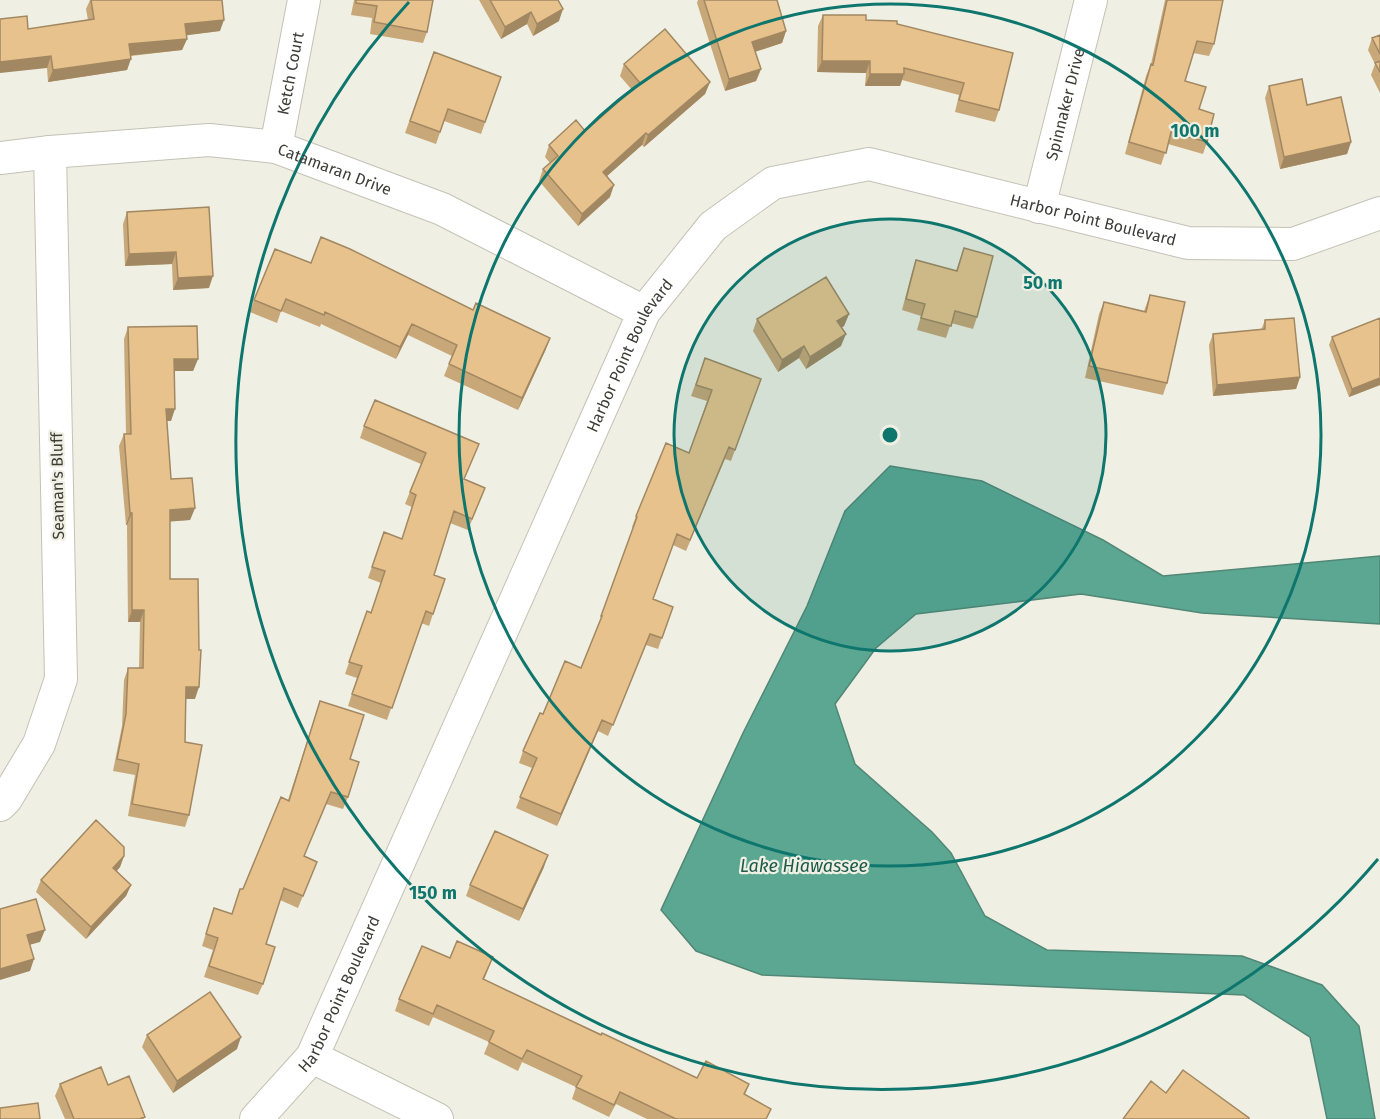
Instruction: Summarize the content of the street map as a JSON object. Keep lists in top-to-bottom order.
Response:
{
  "streets": {
    "street": [
      "Ketch Court",
      "Spinnaker Drive",
      "Catamaran Drive",
      "Harbor Point Boulevard",
      "Seaman's Bluff"
    ]
  },
  "crossings": [
    ["Ketch Court", "Catamaran Drive"],
    ["Spinnaker Drive", "Harbor Point Boulevard"],
    ["Catamaran Drive", "Harbor Point Boulevard"],
    ["Catamaran Drive", "Seaman's Bluff"]
  ],
  "water": ["Lake Hiawassee"],
  "rings": ["100 m", "50 m", "150 m"]
}
